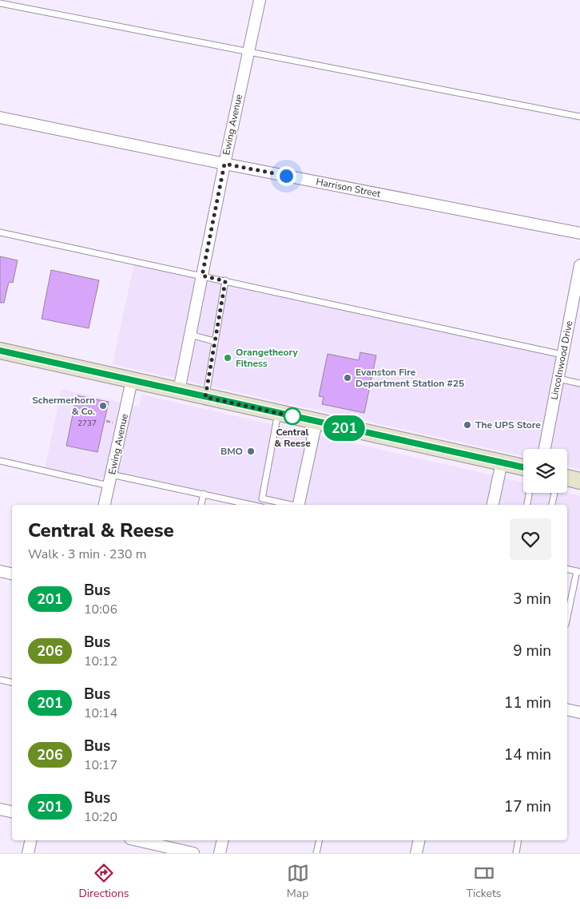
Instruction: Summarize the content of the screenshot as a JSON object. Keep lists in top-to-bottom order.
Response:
{
  "streets": {
    "street": ["Ewing Avenue", "Harrison Street", "Lincolnwood Drive"]
  },
  "crossings": [
    ["Ewing Avenue", "Harrison Street"]
  ],
  "places": [
    "Orangetheory Fitness",
    "Evanston Fire Department Station #25",
    "Schermerhorn & Co.",
    "Central & Reese",
    "The UPS Store",
    "BMO"
  ],
  "lines": ["bus line 201"],
  "house_numbers": ["2737"],
  "page": {
    "on_map": "201",
    "heading": ["Central & Reese", "Walk · 3 min · 230 m"],
    "list": [
      {
        "mark": "201",
        "name": "Bus",
        "note": "10:06",
        "value": "3 min"
      },
      {
        "mark": "206",
        "name": "Bus",
        "note": "10:12",
        "value": "9 min"
      },
      {
        "mark": "201",
        "name": "Bus",
        "note": "10:14",
        "value": "11 min"
      },
      {
        "mark": "206",
        "name": "Bus",
        "note": "10:17",
        "value": "14 min"
      },
      {
        "mark": "201",
        "name": "Bus",
        "note": "10:20",
        "value": "17 min"
      }
    ],
    "tabs": ["Directions", "Map", "Tickets"]
  }
}
